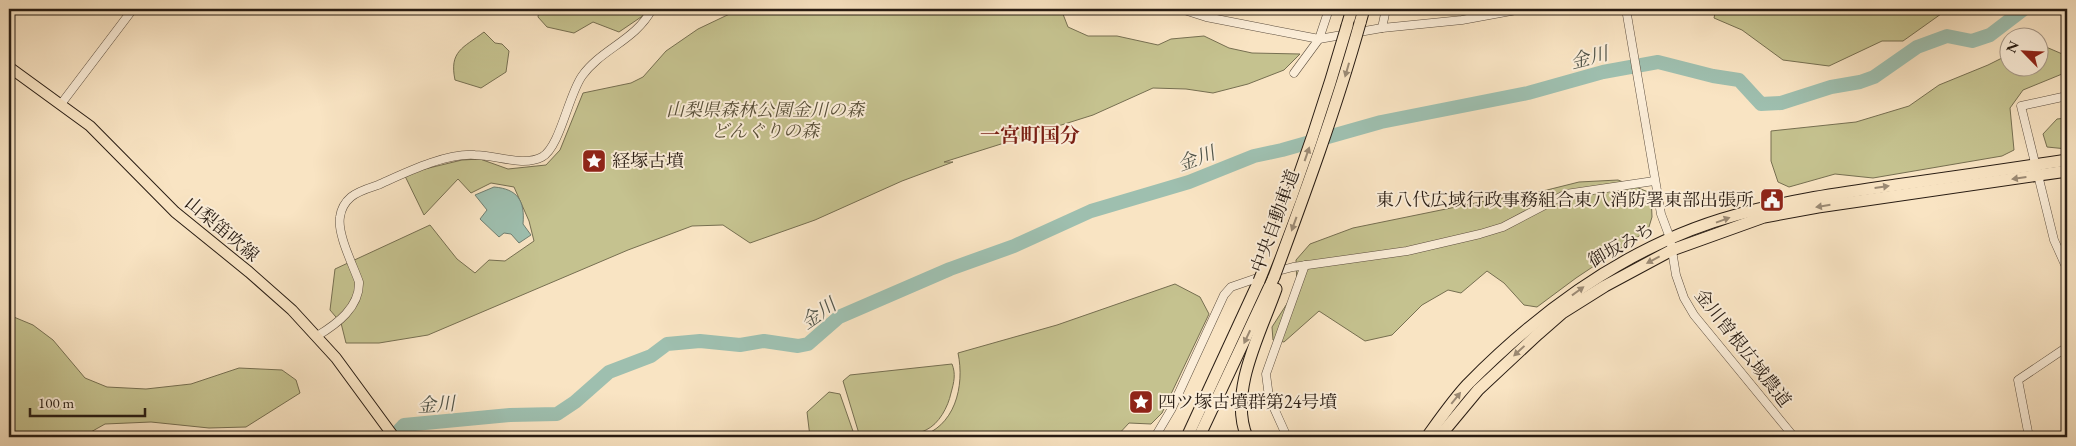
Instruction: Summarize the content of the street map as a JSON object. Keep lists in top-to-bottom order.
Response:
{
  "streets": {
    "highway": ["中央自動車道", "御坂みち"],
    "main road": ["山梨笛吹線"],
    "street": ["金川曽根広域農道"]
  },
  "crossings": [
    ["御坂みち", "金川曽根広域農道"]
  ],
  "districts": ["一宮町国分"],
  "water": ["金川"],
  "parks": ["山梨県森林公園金川の森 どんぐりの森"],
  "places": {
    "place": ["経塚古墳", "四ツ塚古墳群第24号墳"],
    "public building": ["東八代広域行政事務組合東八消防署東部出張所"]
  },
  "scale_bar": "100 m",
  "north": "top left"
}
